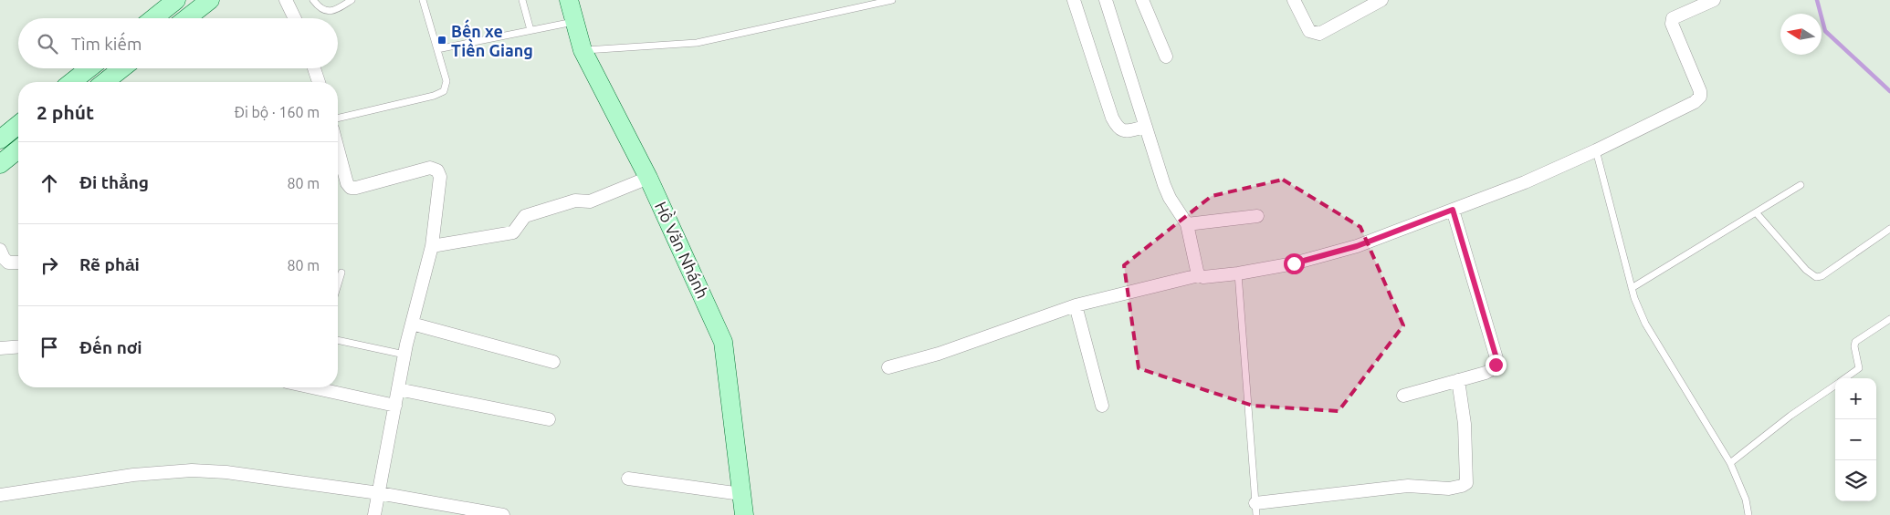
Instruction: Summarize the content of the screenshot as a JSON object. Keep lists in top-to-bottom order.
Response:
{
  "streets": {
    "street": ["Hồ Văn Nhánh"]
  },
  "places": {
    "transit": ["Bến xe Tiền Giang"]
  },
  "north": "left",
  "page": {
    "search": "Tìm kiếm",
    "heading": ["2 phút", "Đi bộ · 160 m"],
    "list": [
      ["Đi thẳng", "80 m"],
      ["Rẽ phải", "80 m"],
      "Đến nơi"
    ],
    "map_buttons": ["+", "−"]
  }
}
